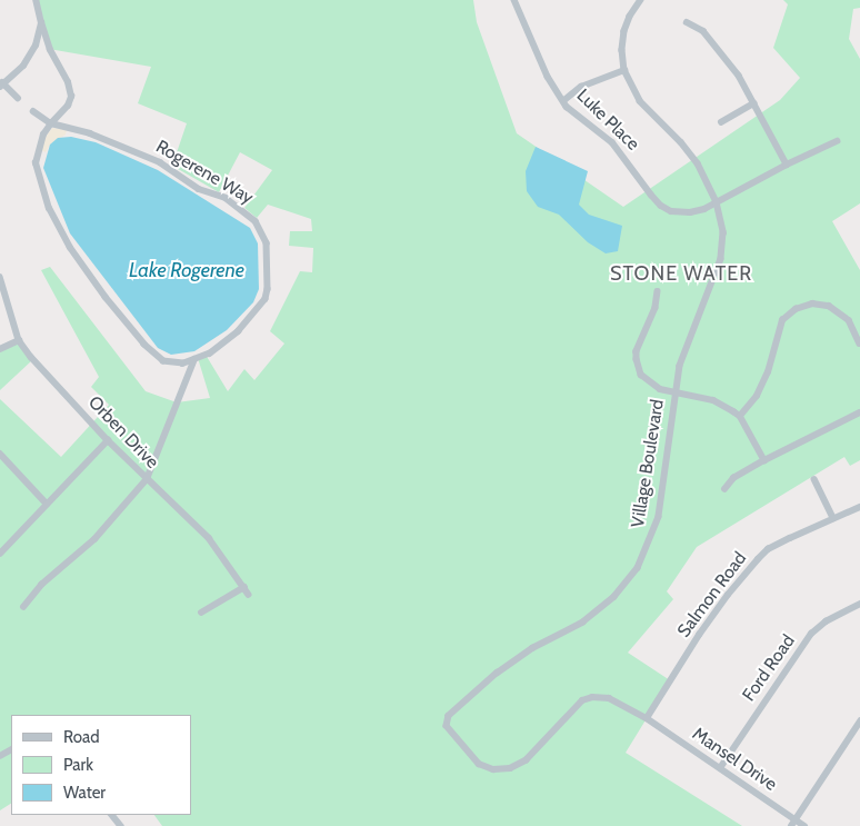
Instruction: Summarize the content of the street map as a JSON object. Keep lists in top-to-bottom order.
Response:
{
  "streets": {
    "street": [
      "Luke Place",
      "Rogerene Way",
      "Orben Drive",
      "Village Boulevard",
      "Salmon Road",
      "Ford Road",
      "Mansel Drive"
    ]
  },
  "crossings": [
    ["Luke Place", "Village Boulevard"],
    ["Village Boulevard", "Salmon Road"],
    ["Village Boulevard", "Mansel Drive"],
    ["Salmon Road", "Mansel Drive"],
    ["Ford Road", "Mansel Drive"]
  ],
  "districts": ["STONE WATER"],
  "water": ["Lake Rogerene"],
  "legend": ["Road", "Park", "Water"]
}
